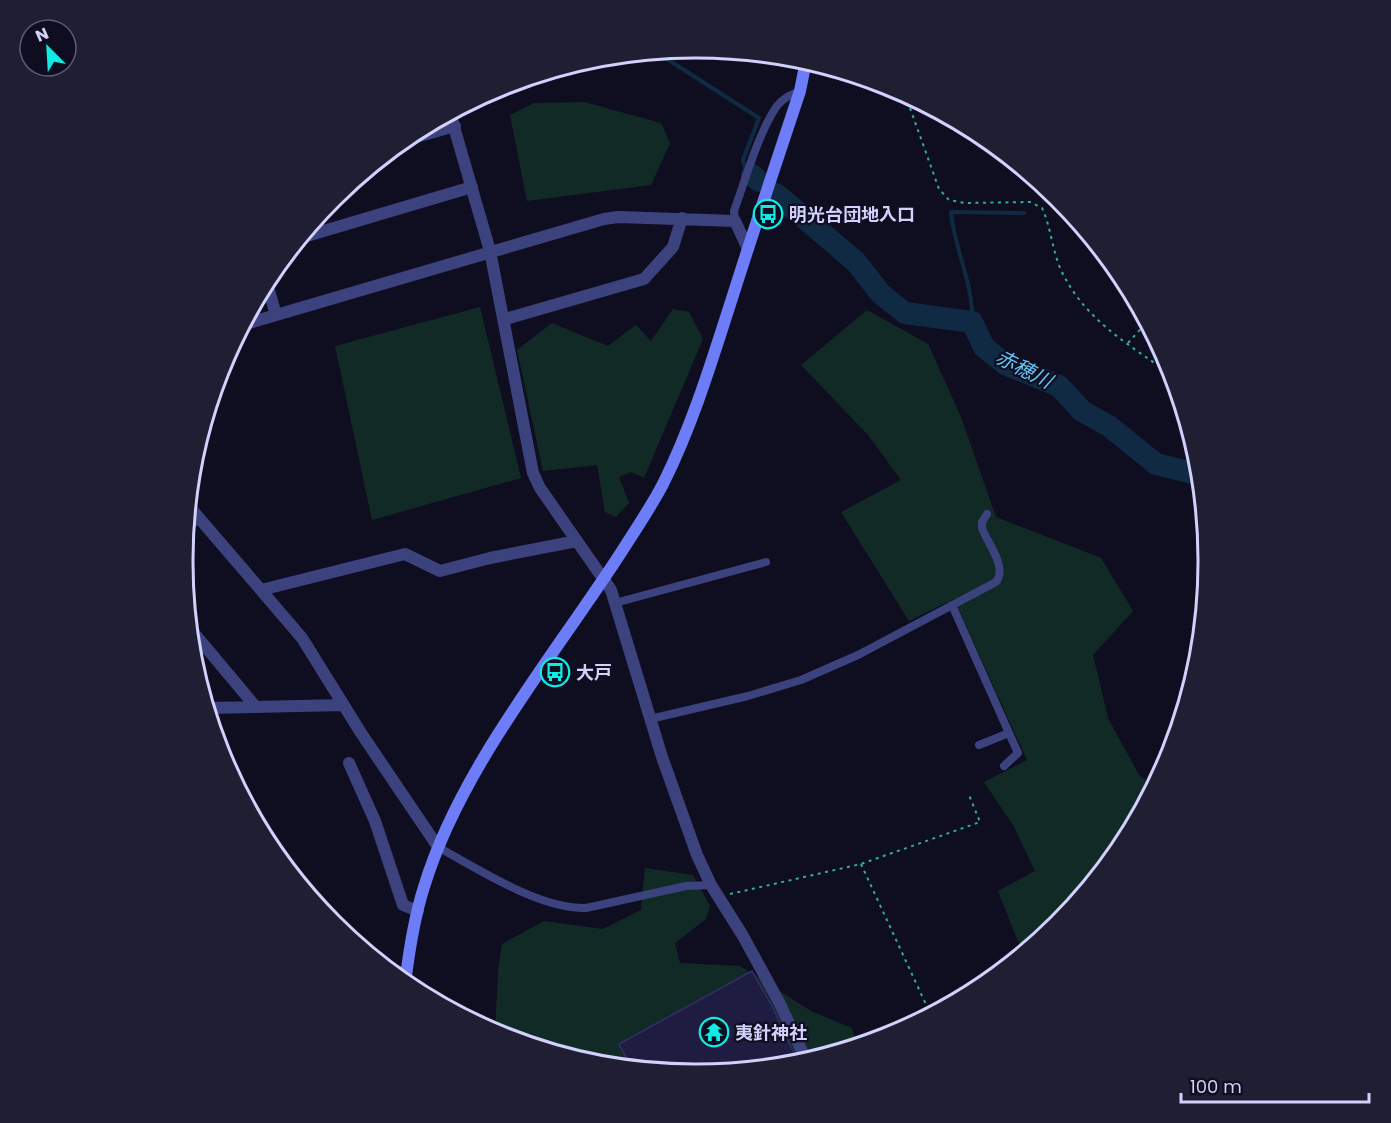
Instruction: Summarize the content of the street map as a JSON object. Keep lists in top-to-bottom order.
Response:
{
  "water": ["赤穂川"],
  "places": {
    "bus stop": ["明光台団地入口", "大戸"],
    "temple": ["夷針神社"]
  },
  "scale_bar": "100 m",
  "north": "top left"
}
